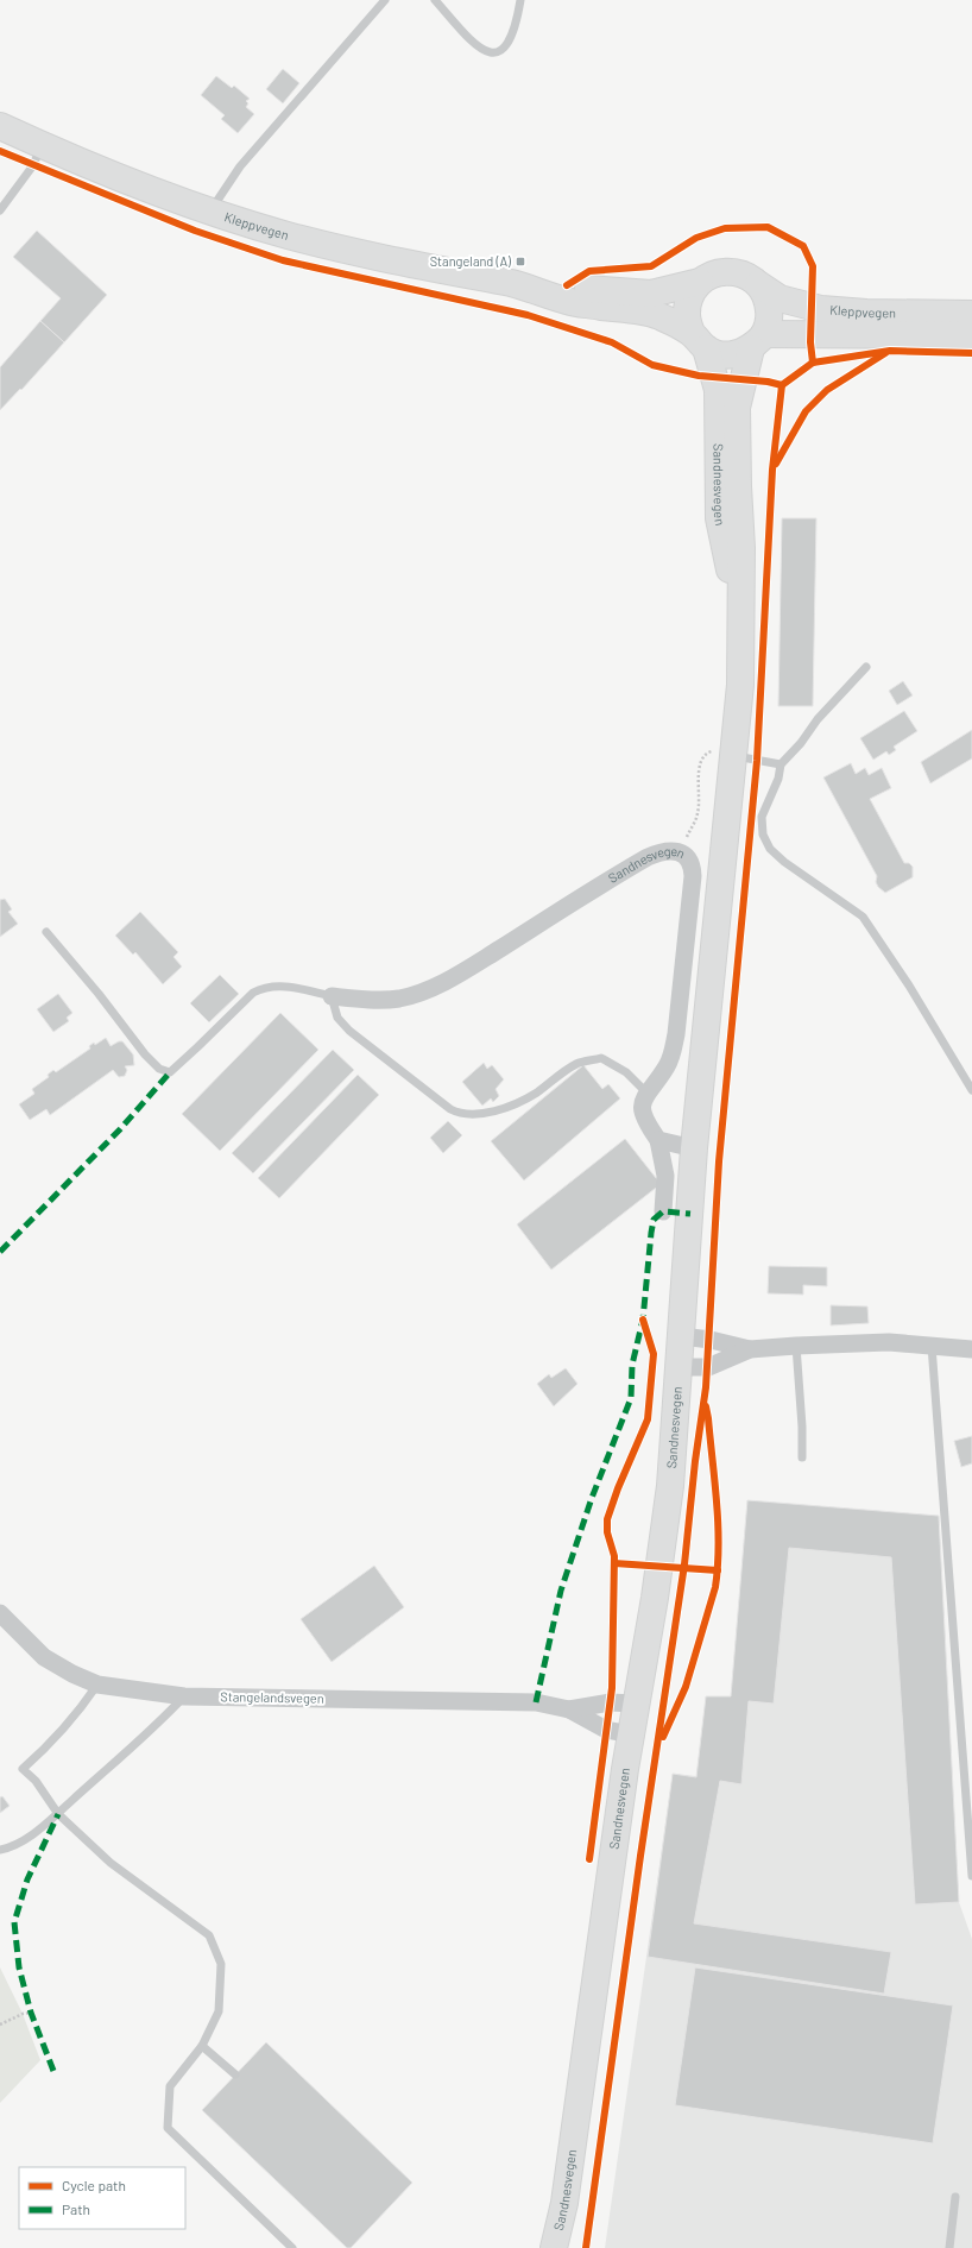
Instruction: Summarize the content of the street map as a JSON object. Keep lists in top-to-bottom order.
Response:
{
  "streets": {
    "main road": ["Kleppvegen", "Sandnesvegen"],
    "street": ["Stangelandsvegen"]
  },
  "crossings": [
    ["Kleppvegen", "Sandnesvegen"],
    ["Sandnesvegen", "Stangelandsvegen"]
  ],
  "places": {
    "transit": ["Stangeland (A)"]
  },
  "legend": ["Cycle path", "Path"]
}
